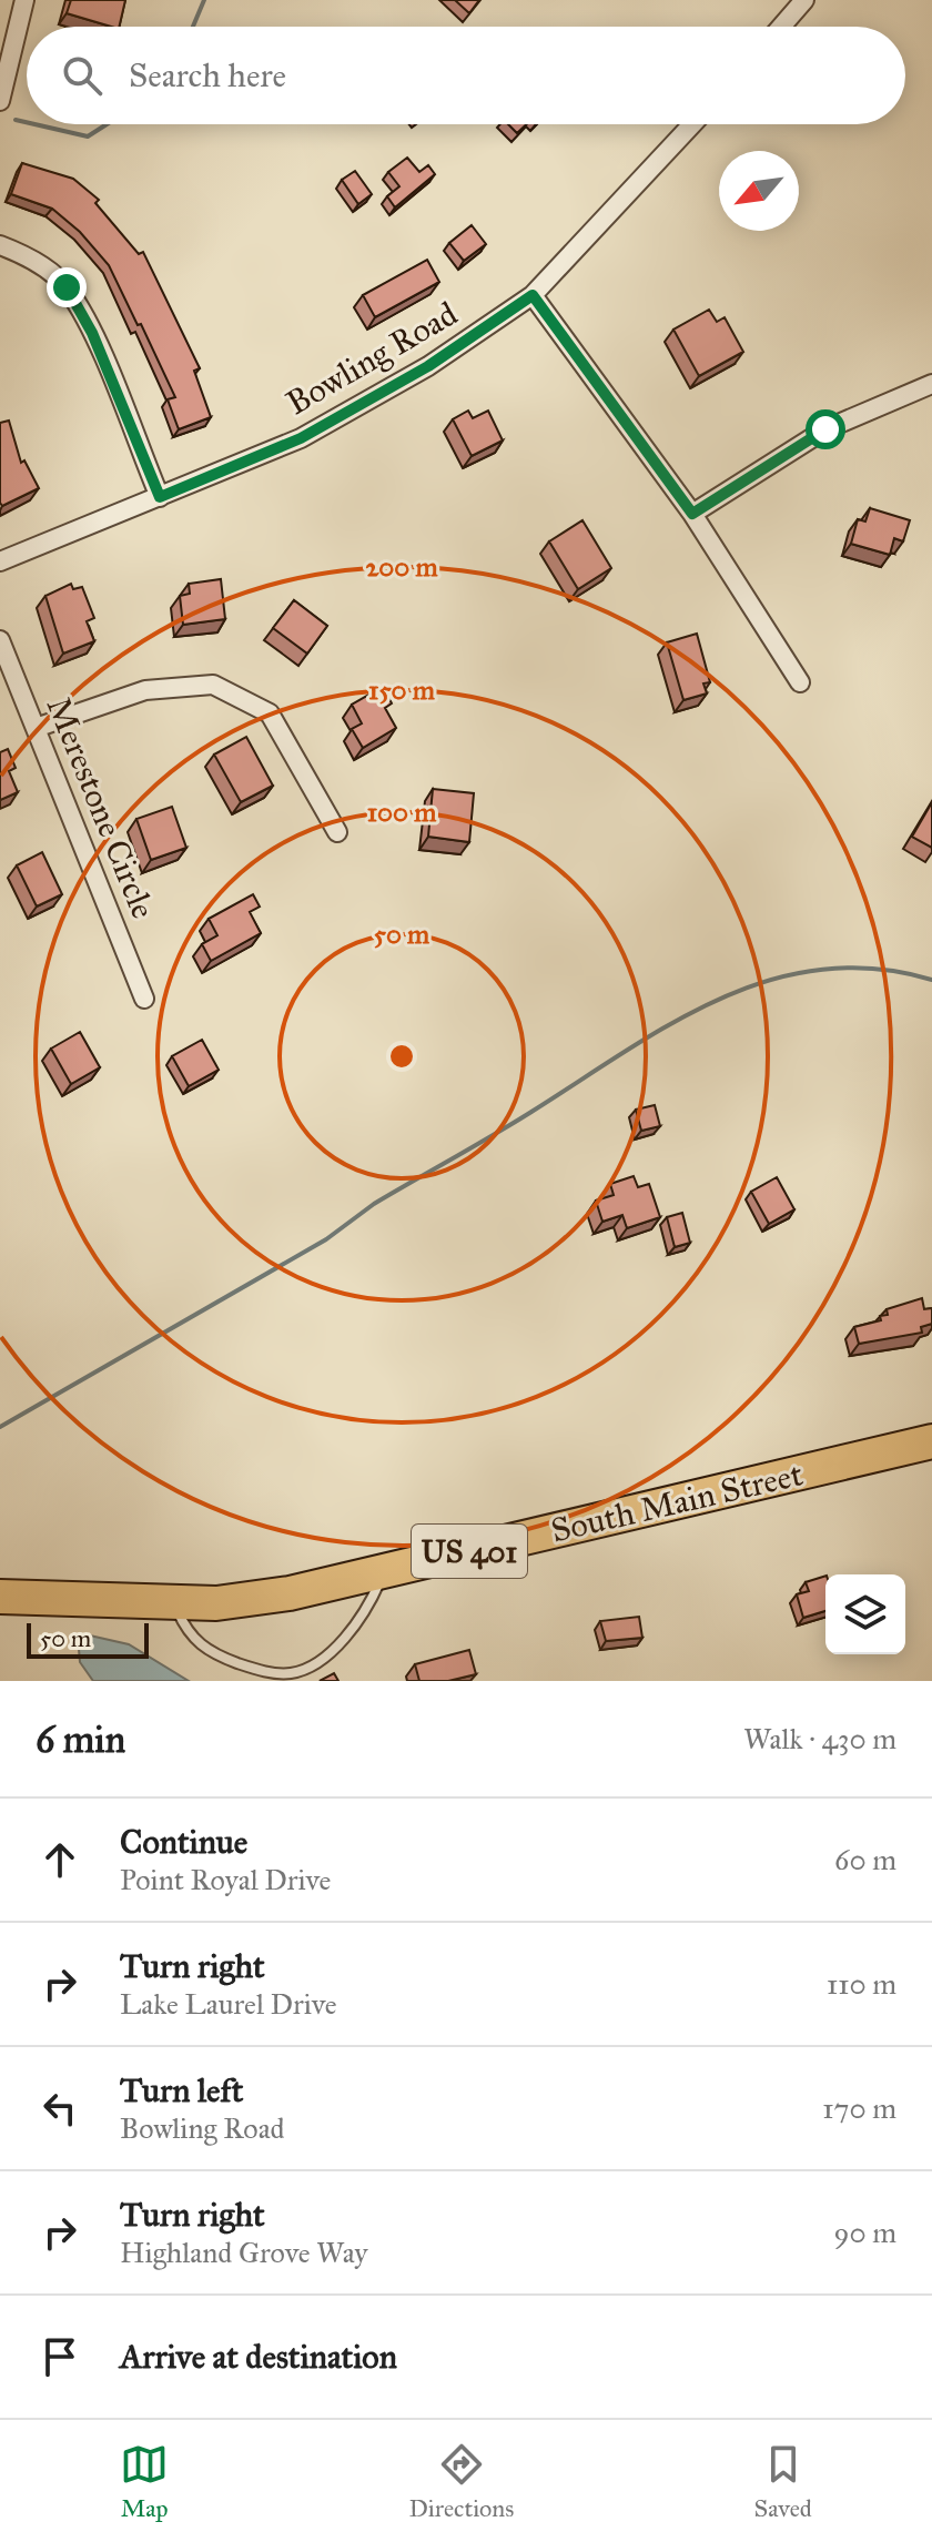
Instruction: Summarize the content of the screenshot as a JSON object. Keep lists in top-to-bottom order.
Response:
{
  "streets": {
    "highway": ["South Main Street", "US 401"],
    "street": ["Bowling Road", "Merestone Circle"]
  },
  "scale_bar": "50 m",
  "north": "bottom left",
  "page": {
    "search": "Search here",
    "scale": "50 m",
    "heading": ["6 min", "Walk · 430 m"],
    "list": [
      ["Continue", "Point Royal Drive", "60 m"],
      ["Turn right", "Lake Laurel Drive", "110 m"],
      ["Turn left", "Bowling Road", "170 m"],
      ["Turn right", "Highland Grove Way", "90 m"],
      "Arrive at destination"
    ],
    "nav": ["Map", "Directions", "Saved"]
  },
  "rings": [
    "200 m",
    "150 m",
    "100 m",
    "50 m"
  ]
}
